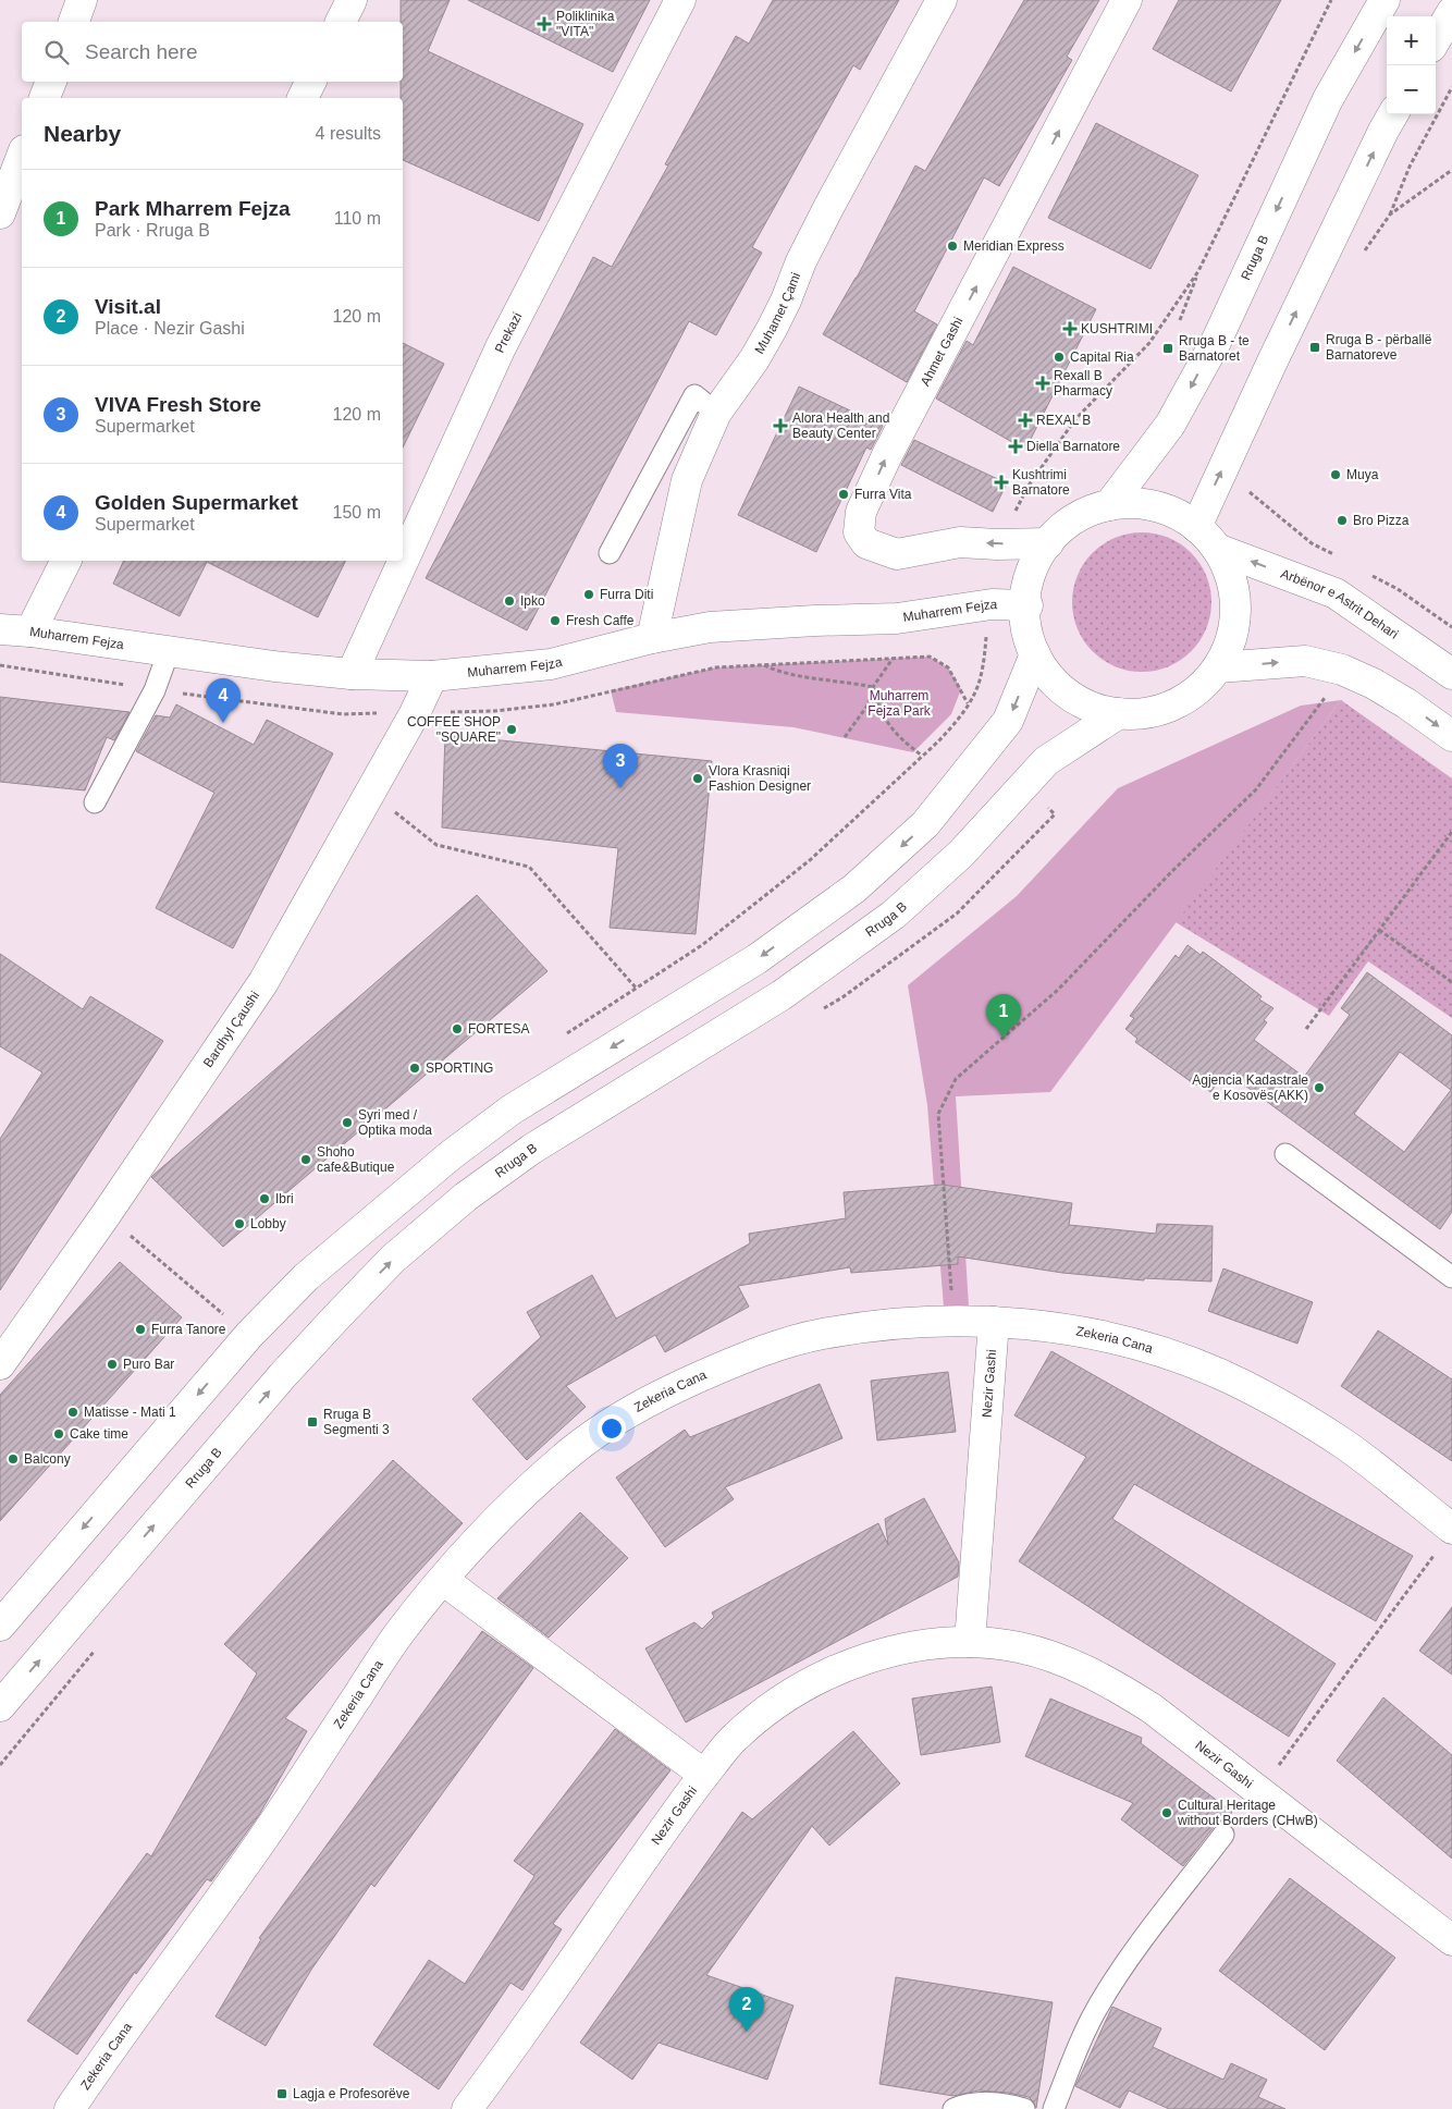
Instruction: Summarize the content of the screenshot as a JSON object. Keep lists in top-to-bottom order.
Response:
{
  "streets": {
    "street": [
      "Rruga B",
      "Muhamet Çami",
      "Prekazi",
      "Ahmet Gashi",
      "Arbënor e Astrit Dehari",
      "Muharrem Fejza",
      "Bardhyl Çaushi",
      "Zekeria Cana",
      "Nezir Gashi"
    ]
  },
  "crossings": [
    ["Muhamet Çami", "Muharrem Fejza"],
    ["Prekazi", "Muharrem Fejza"],
    ["Muharrem Fejza", "Bardhyl Çaushi"],
    ["Zekeria Cana", "Nezir Gashi"]
  ],
  "parks": ["Muharrem Fejza Park"],
  "places": {
    "health": [
      "Poliklinika \"VITA\"",
      "KUSHTRIMI",
      "Rexall B Pharmacy",
      "REXAL B",
      "Alora Health and Beauty Center",
      "Diella Barnatore",
      "Kushtrimi Barnatore"
    ],
    "other": [
      "Meridian Express",
      "Capital Ria",
      "Muya",
      "Furra Vita",
      "Bro Pizza",
      "Furra Diti",
      "Ipko",
      "Fresh Caffe",
      "COFFEE SHOP \"SQUARE\"",
      "Vlora Krasniqi Fashion Designer",
      "FORTESA",
      "SPORTING",
      "Agjencia Kadastrale e Kosovës(AKK)",
      "Syri med / Optika moda",
      "Shoho cafe&Butique",
      "Ibri",
      "Lobby",
      "Furra Tanore",
      "Puro Bar",
      "Matisse - Mati 1",
      "Cake time",
      "Balcony",
      "Cultural Heritage without Borders (CHwB)"
    ],
    "transit": [
      "Rruga B - përballë Barnatoreve",
      "Rruga B - te Barnatoret",
      "Rruga B Segmenti 3",
      "Lagja e Profesorëve"
    ]
  },
  "page": {
    "map_buttons": ["+", "−"],
    "search": "Search here",
    "heading": ["Nearby", "4 results"],
    "list": [
      {
        "mark": "1",
        "name": "Park Mharrem Fejza",
        "note": "Park · Rruga B",
        "value": "110 m"
      },
      {
        "mark": "2",
        "name": "Visit.al",
        "note": "Place · Nezir Gashi",
        "value": "120 m"
      },
      {
        "mark": "3",
        "name": "VIVA Fresh Store",
        "note": "Supermarket",
        "value": "120 m"
      },
      {
        "mark": "4",
        "name": "Golden Supermarket",
        "note": "Supermarket",
        "value": "150 m"
      }
    ],
    "pins": [
      "4",
      "3",
      "1",
      "2"
    ]
  }
}
